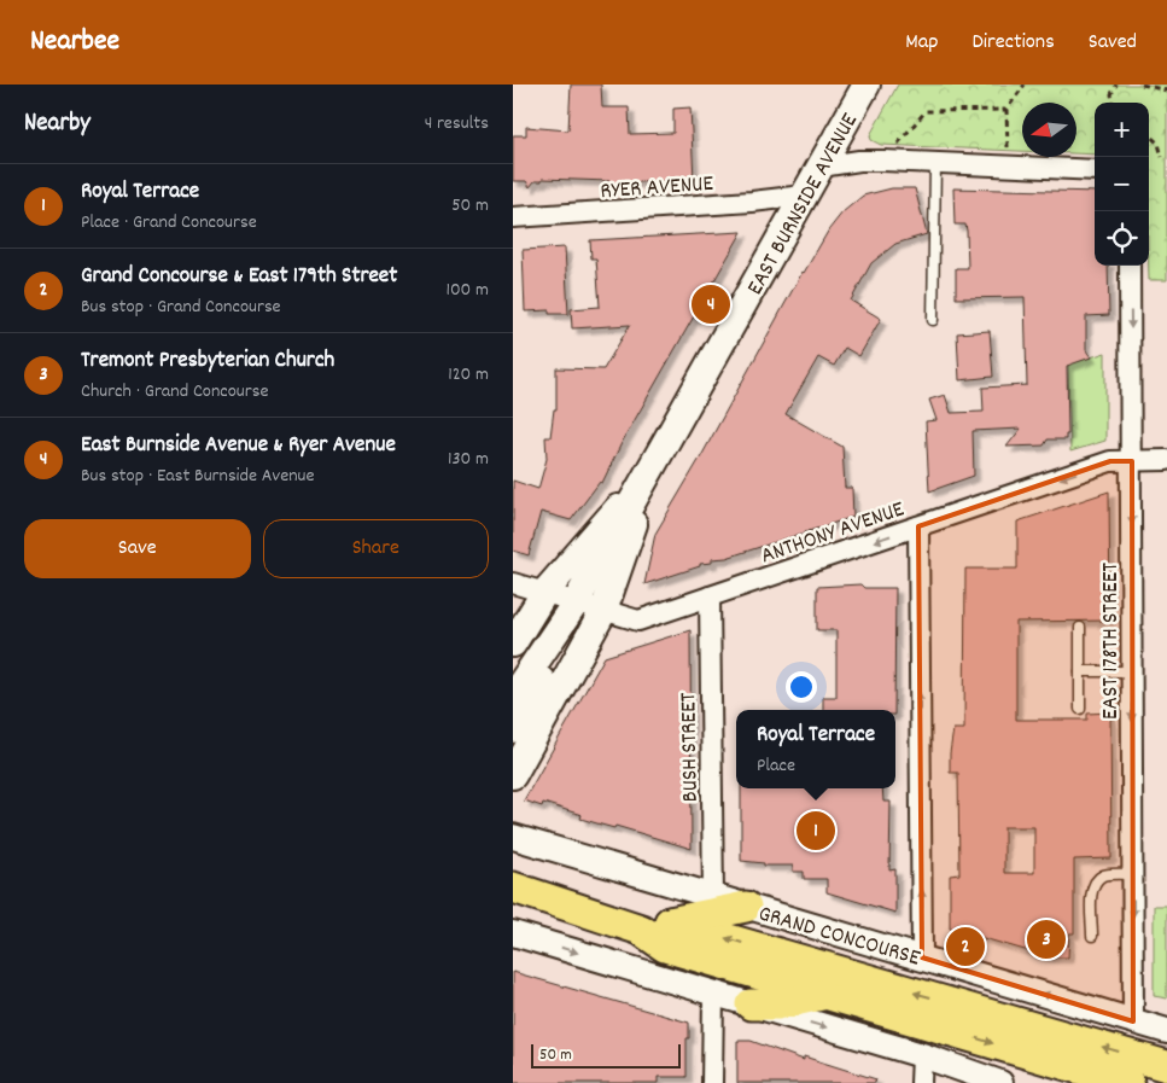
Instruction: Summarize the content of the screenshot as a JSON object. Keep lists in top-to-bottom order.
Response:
{
  "streets": {
    "main road": ["EAST BURNSIDE AVENUE", "GRAND CONCOURSE"],
    "street": [
      "RYER AVENUE",
      "ANTHONY AVENUE",
      "EAST 178TH STREET",
      "BUSH STREET"
    ]
  },
  "crossings": [
    ["RYER AVENUE", "EAST BURNSIDE AVENUE"],
    ["EAST BURNSIDE AVENUE", "ANTHONY AVENUE"],
    ["ANTHONY AVENUE", "EAST 178TH STREET"],
    ["ANTHONY AVENUE", "BUSH STREET"],
    ["EAST 178TH STREET", "GRAND CONCOURSE"],
    ["BUSH STREET", "GRAND CONCOURSE"]
  ],
  "one_way": ["ANTHONY AVENUE", "EAST 178TH STREET"],
  "scale_bar": "50 m",
  "north": "left",
  "page": {
    "header": "Nearbee",
    "nav": ["Map", "Directions", "Saved"],
    "heading": ["Nearby", "4 results"],
    "map_buttons": ["+", "−"],
    "list": [
      {
        "mark": "1",
        "name": "Royal Terrace",
        "note": "Place · Grand Concourse",
        "value": "50 m"
      },
      {
        "mark": "2",
        "name": "Grand Concourse & East 179th Street",
        "note": "Bus stop · Grand Concourse",
        "value": "100 m"
      },
      {
        "mark": "3",
        "name": "Tremont Presbyterian Church",
        "note": "Church · Grand Concourse",
        "value": "120 m"
      },
      {
        "mark": "4",
        "name": "East Burnside Avenue & Ryer Avenue",
        "note": "Bus stop · East Burnside Avenue",
        "value": "130 m"
      }
    ],
    "pins": [
      "4",
      "1",
      "3",
      "2"
    ],
    "buttons": ["Save", "Share"],
    "popup": ["Royal Terrace", "Place"],
    "scale": "50 m"
  }
}
